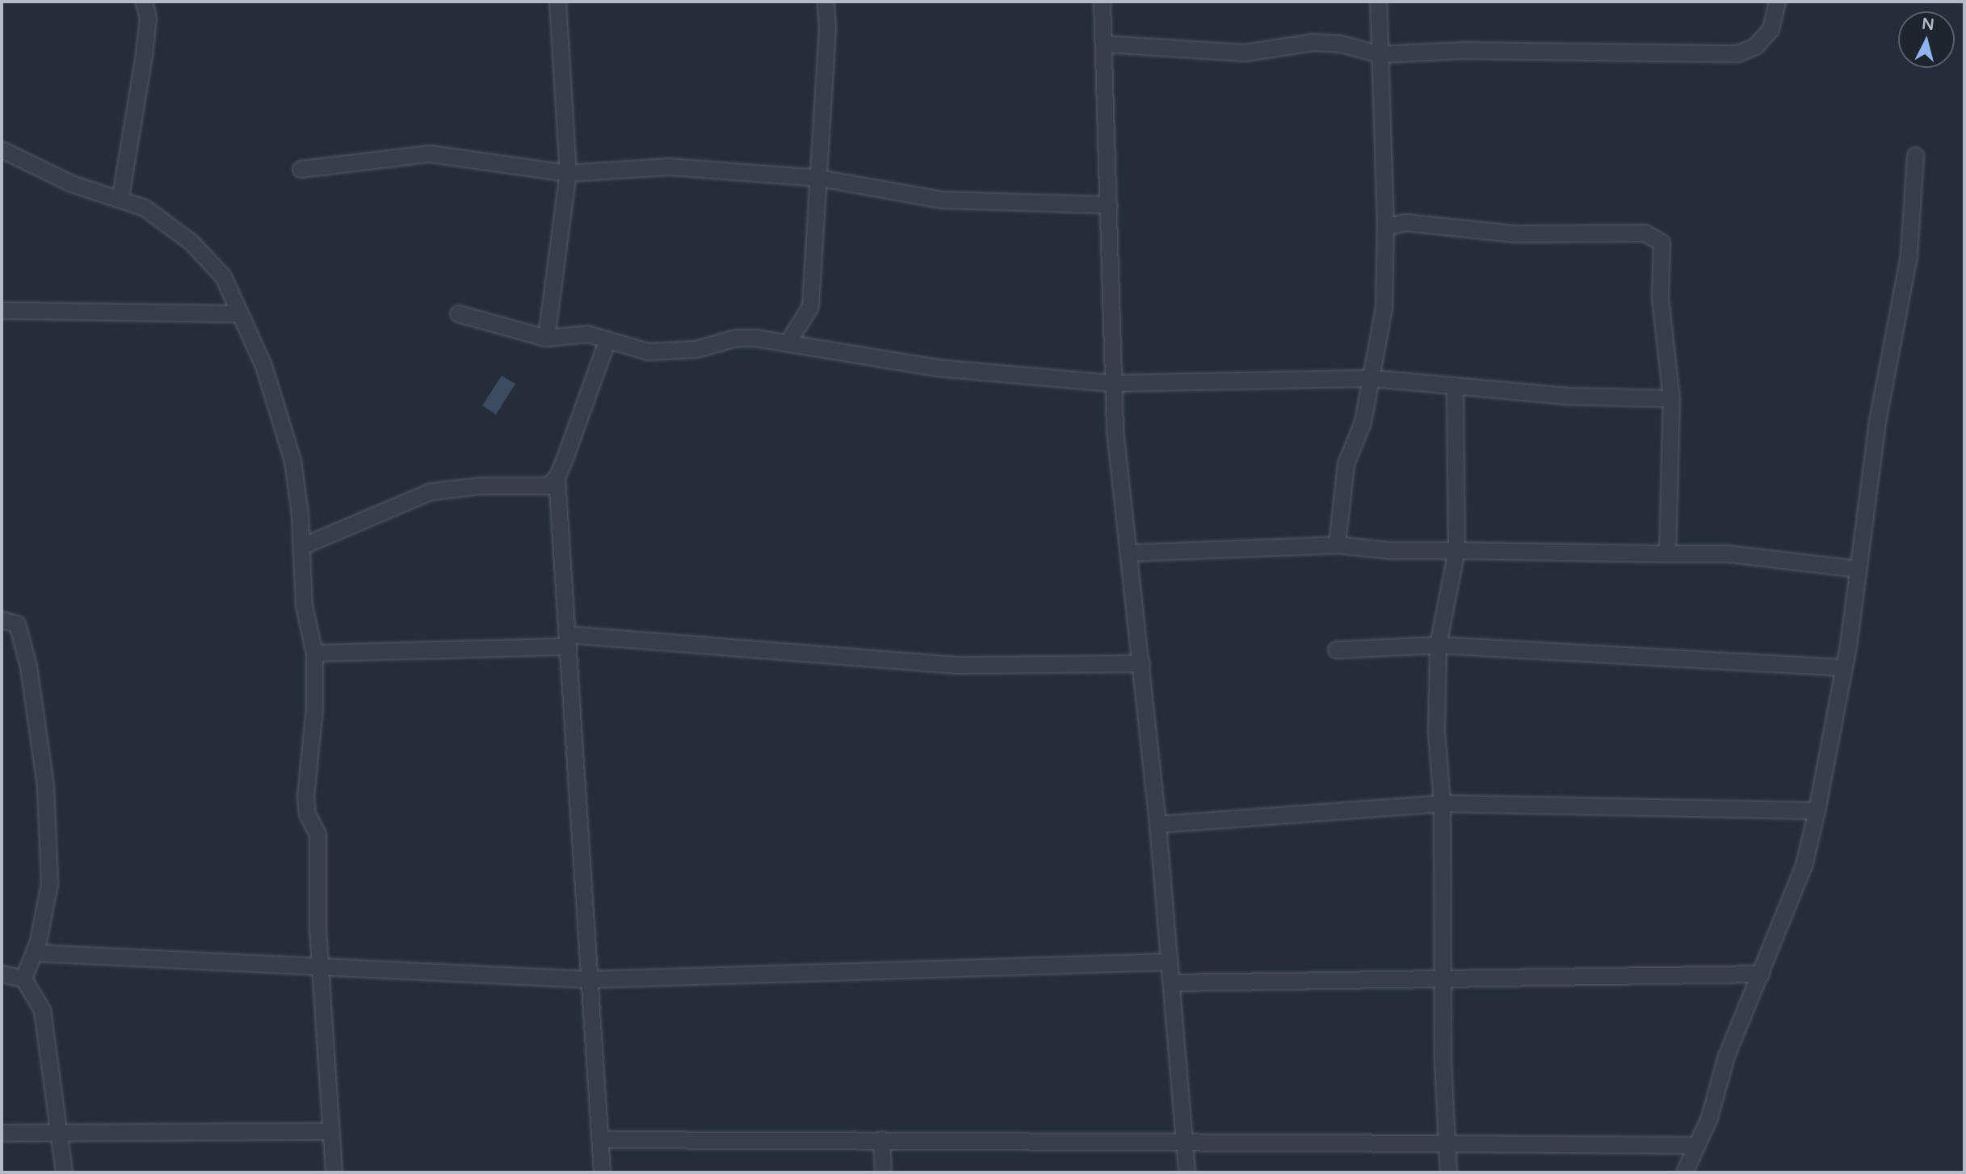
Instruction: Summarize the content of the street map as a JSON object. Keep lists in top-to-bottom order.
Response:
{
  "north": "top"
}
